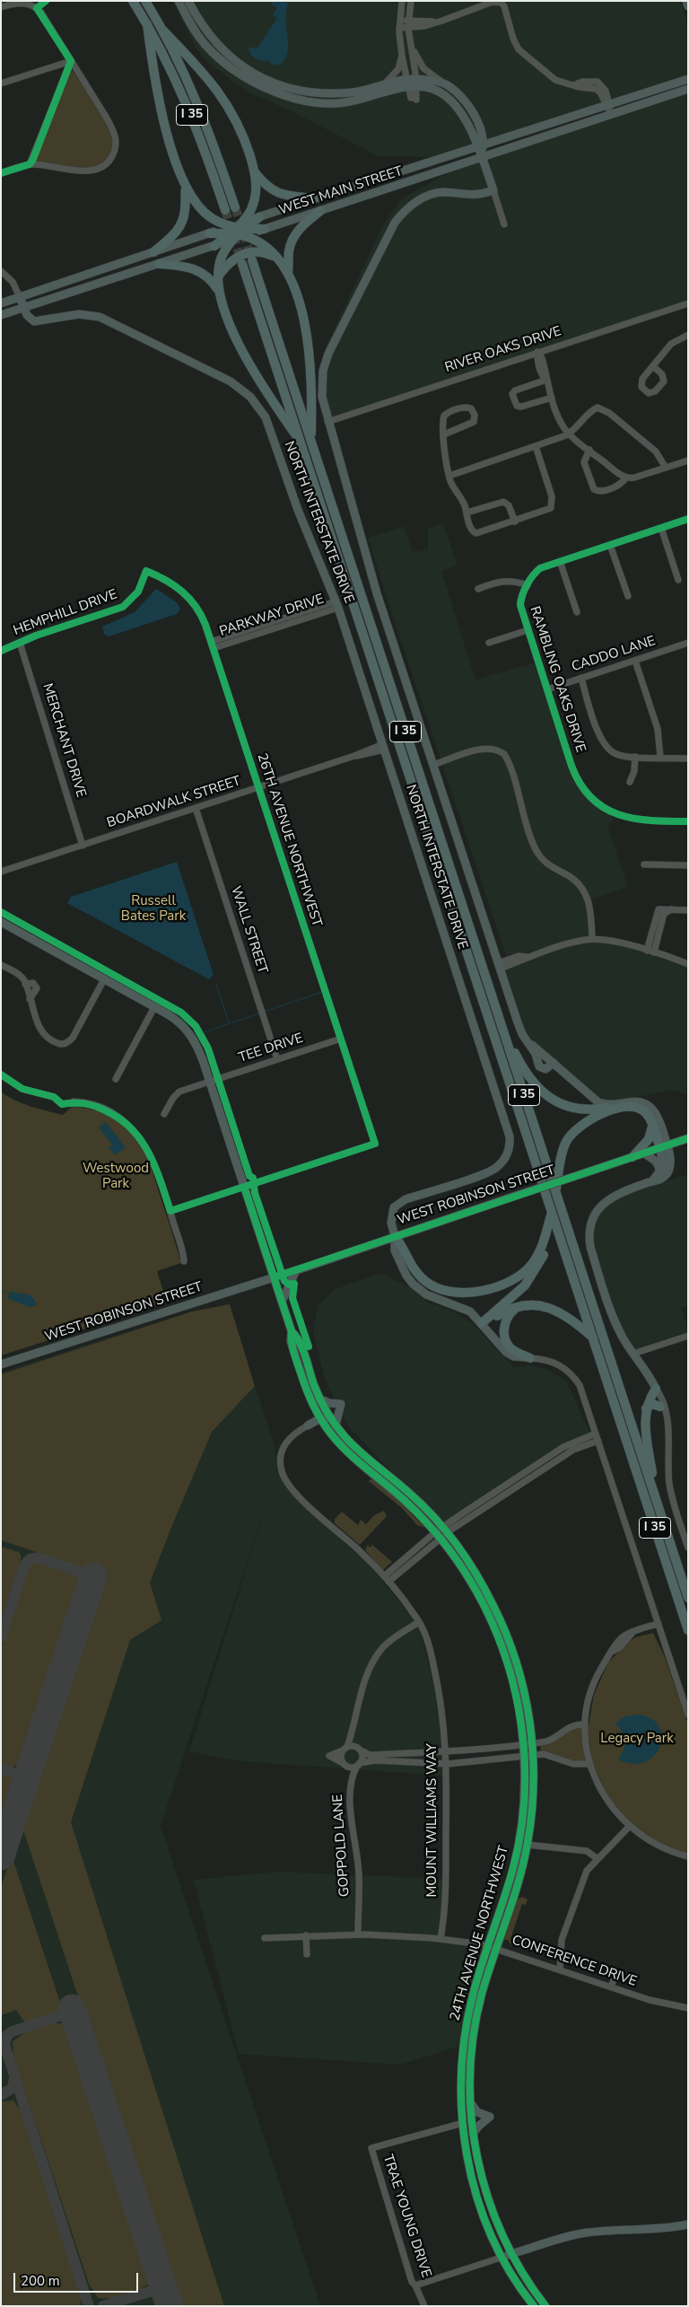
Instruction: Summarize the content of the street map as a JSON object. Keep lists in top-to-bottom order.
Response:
{
  "streets": {
    "highway": ["I 35"],
    "main road": [
      "WEST MAIN STREET",
      "NORTH INTERSTATE DRIVE",
      "WEST ROBINSON STREET",
      "24TH AVENUE NORTHWEST"
    ],
    "street": [
      "RIVER OAKS DRIVE",
      "HEMPHILL DRIVE",
      "PARKWAY DRIVE",
      "CADDO LANE",
      "RAMBLING OAKS DRIVE",
      "MERCHANT DRIVE",
      "BOARDWALK STREET",
      "26TH AVENUE NORTHWEST",
      "WALL STREET",
      "TEE DRIVE",
      "MOUNT WILLIAMS WAY",
      "GOPPOLD LANE",
      "CONFERENCE DRIVE",
      "TRAE YOUNG DRIVE"
    ]
  },
  "crossings": [
    ["NORTH INTERSTATE DRIVE", "PARKWAY DRIVE"],
    ["NORTH INTERSTATE DRIVE", "BOARDWALK STREET"],
    ["NORTH INTERSTATE DRIVE", "WEST ROBINSON STREET"],
    ["HEMPHILL DRIVE", "MERCHANT DRIVE"],
    ["HEMPHILL DRIVE", "26TH AVENUE NORTHWEST"],
    ["PARKWAY DRIVE", "26TH AVENUE NORTHWEST"],
    ["CADDO LANE", "RAMBLING OAKS DRIVE"],
    ["MERCHANT DRIVE", "BOARDWALK STREET"],
    ["BOARDWALK STREET", "26TH AVENUE NORTHWEST"],
    ["BOARDWALK STREET", "WALL STREET"],
    ["26TH AVENUE NORTHWEST", "TEE DRIVE"],
    ["26TH AVENUE NORTHWEST", "24TH AVENUE NORTHWEST"],
    ["WALL STREET", "TEE DRIVE"],
    ["TEE DRIVE", "24TH AVENUE NORTHWEST"],
    ["WEST ROBINSON STREET", "24TH AVENUE NORTHWEST"],
    ["MOUNT WILLIAMS WAY", "CONFERENCE DRIVE"],
    ["GOPPOLD LANE", "CONFERENCE DRIVE"],
    ["24TH AVENUE NORTHWEST", "CONFERENCE DRIVE"],
    ["24TH AVENUE NORTHWEST", "TRAE YOUNG DRIVE"]
  ],
  "parks": ["Russell Bates Park", "Westwood Park", "Legacy Park"],
  "scale_bar": "200 m"
}
